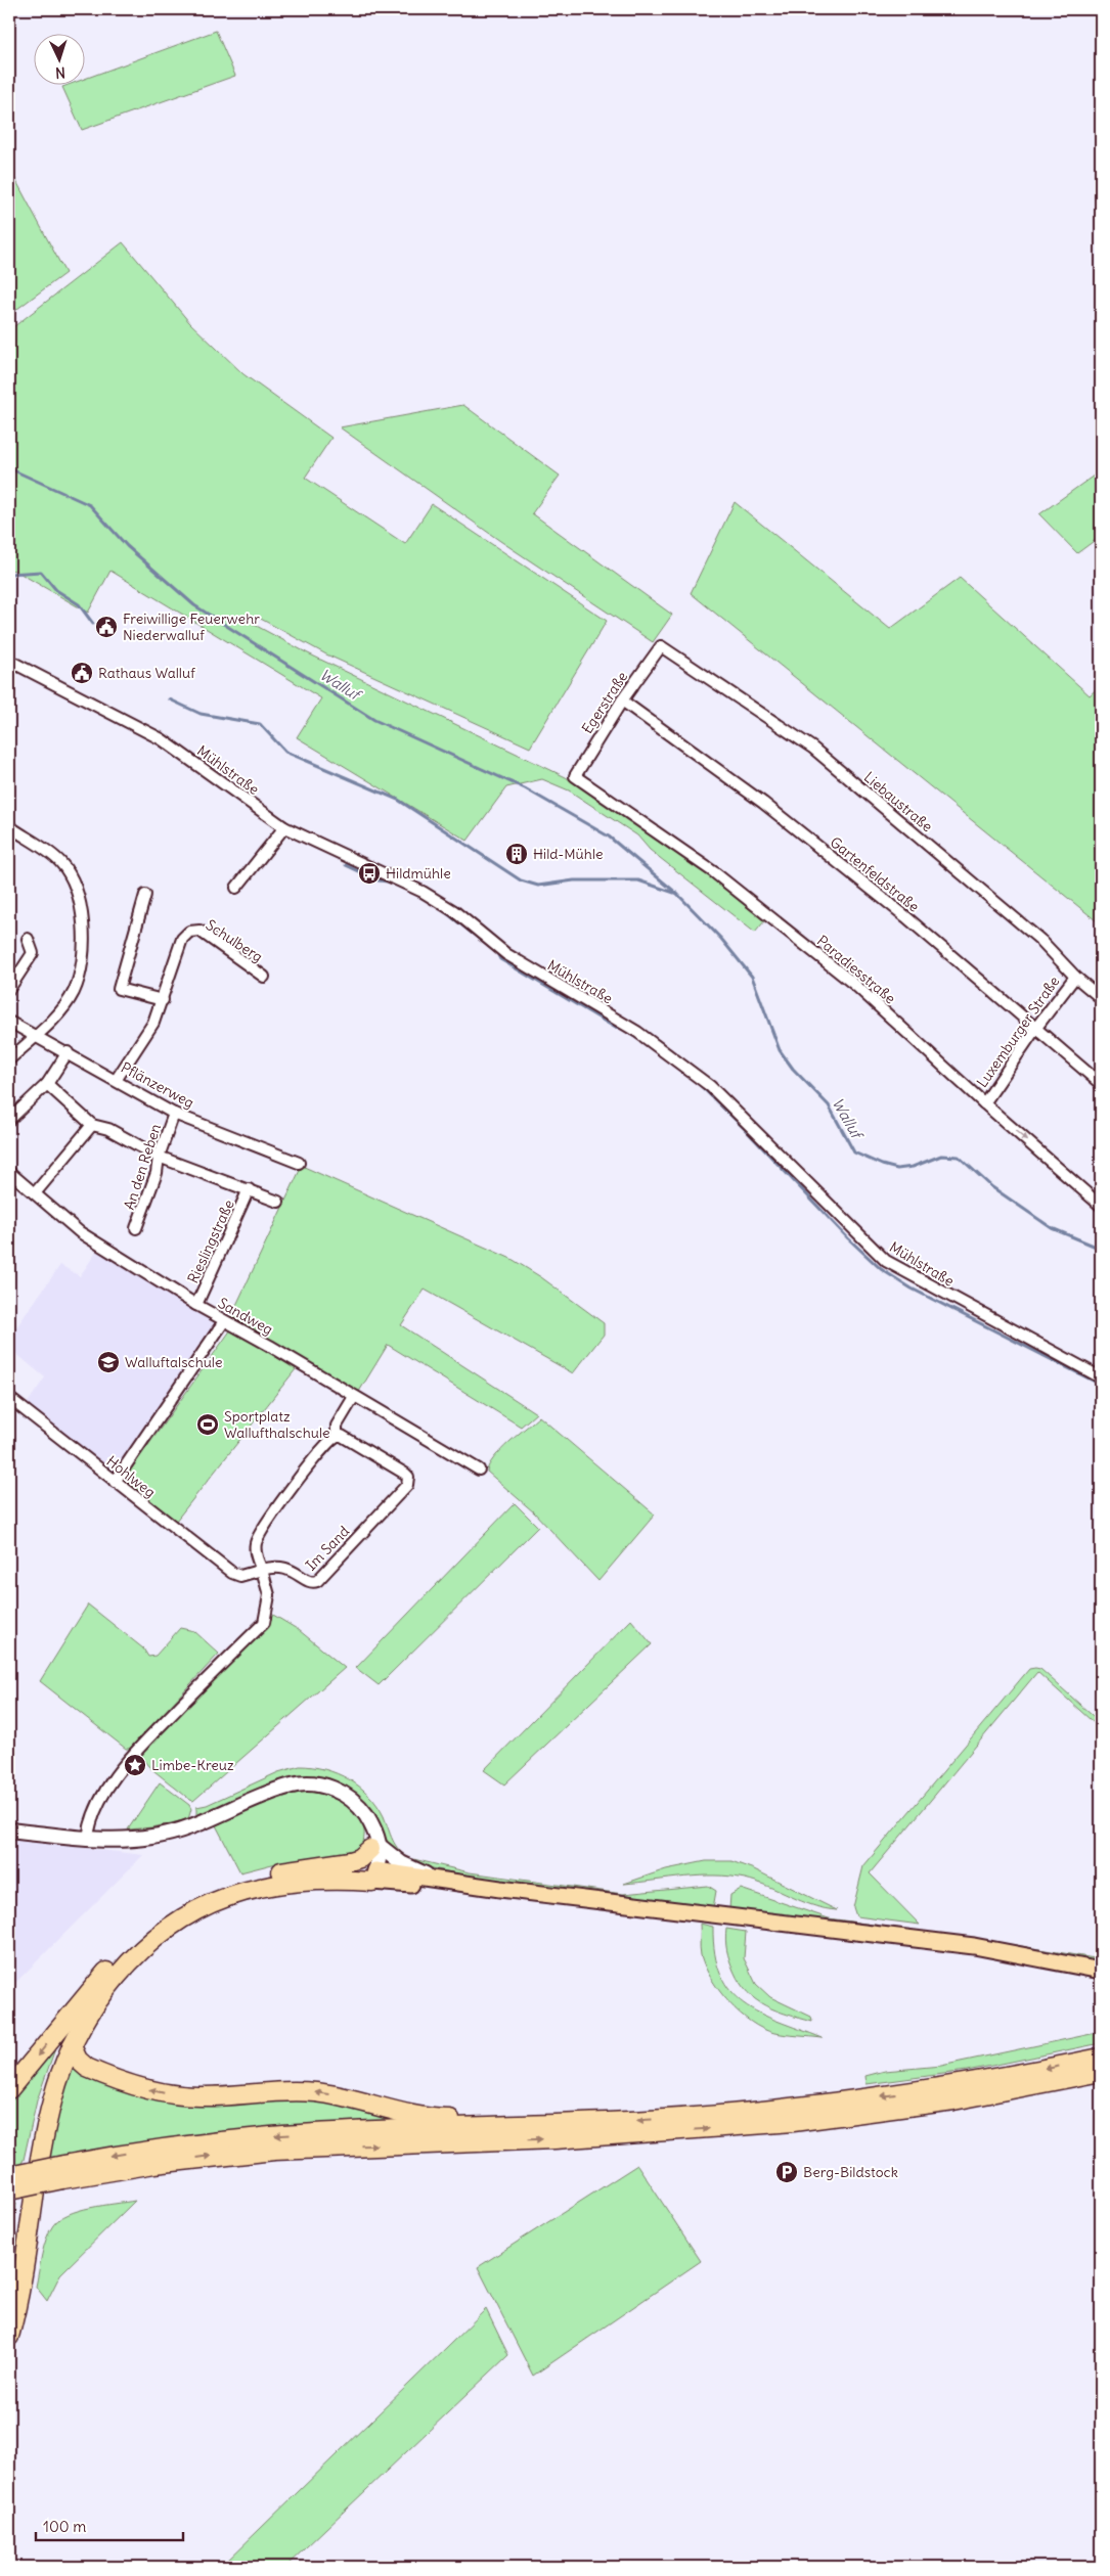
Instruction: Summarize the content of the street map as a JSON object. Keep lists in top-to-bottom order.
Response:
{
  "streets": {
    "street": [
      "Egerstraße",
      "Mühlstraße",
      "Liebaustraße",
      "Gartenfeldstraße",
      "Schulberg",
      "Paradiesstraße",
      "Luxemburger Straße",
      "Pflänzerweg",
      "An den Reben",
      "Rieslingstraße",
      "Sandweg",
      "Hohlweg",
      "Im Sand"
    ]
  },
  "crossings": [
    ["Egerstraße", "Liebaustraße"],
    ["Egerstraße", "Gartenfeldstraße"],
    ["Egerstraße", "Paradiesstraße"],
    ["Liebaustraße", "Luxemburger Straße"],
    ["Gartenfeldstraße", "Luxemburger Straße"],
    ["Paradiesstraße", "Luxemburger Straße"],
    ["Pflänzerweg", "An den Reben"],
    ["An den Reben", "Rieslingstraße"],
    ["Rieslingstraße", "Sandweg"],
    ["Hohlweg", "Im Sand"]
  ],
  "water": ["Walluf"],
  "places": {
    "public building": ["Freiwillige Feuerwehr Niederwalluf", "Rathaus Walluf"],
    "building": ["Hild-Mühle"],
    "bus stop": ["Hildmühle"],
    "school or university": ["Walluftalschule"],
    "sports": ["Sportplatz Wallufthalschule"],
    "place": ["Limbe-Kreuz"],
    "parking": ["Berg-Bildstock"]
  },
  "scale_bar": "100 m",
  "north": "bottom"
}
